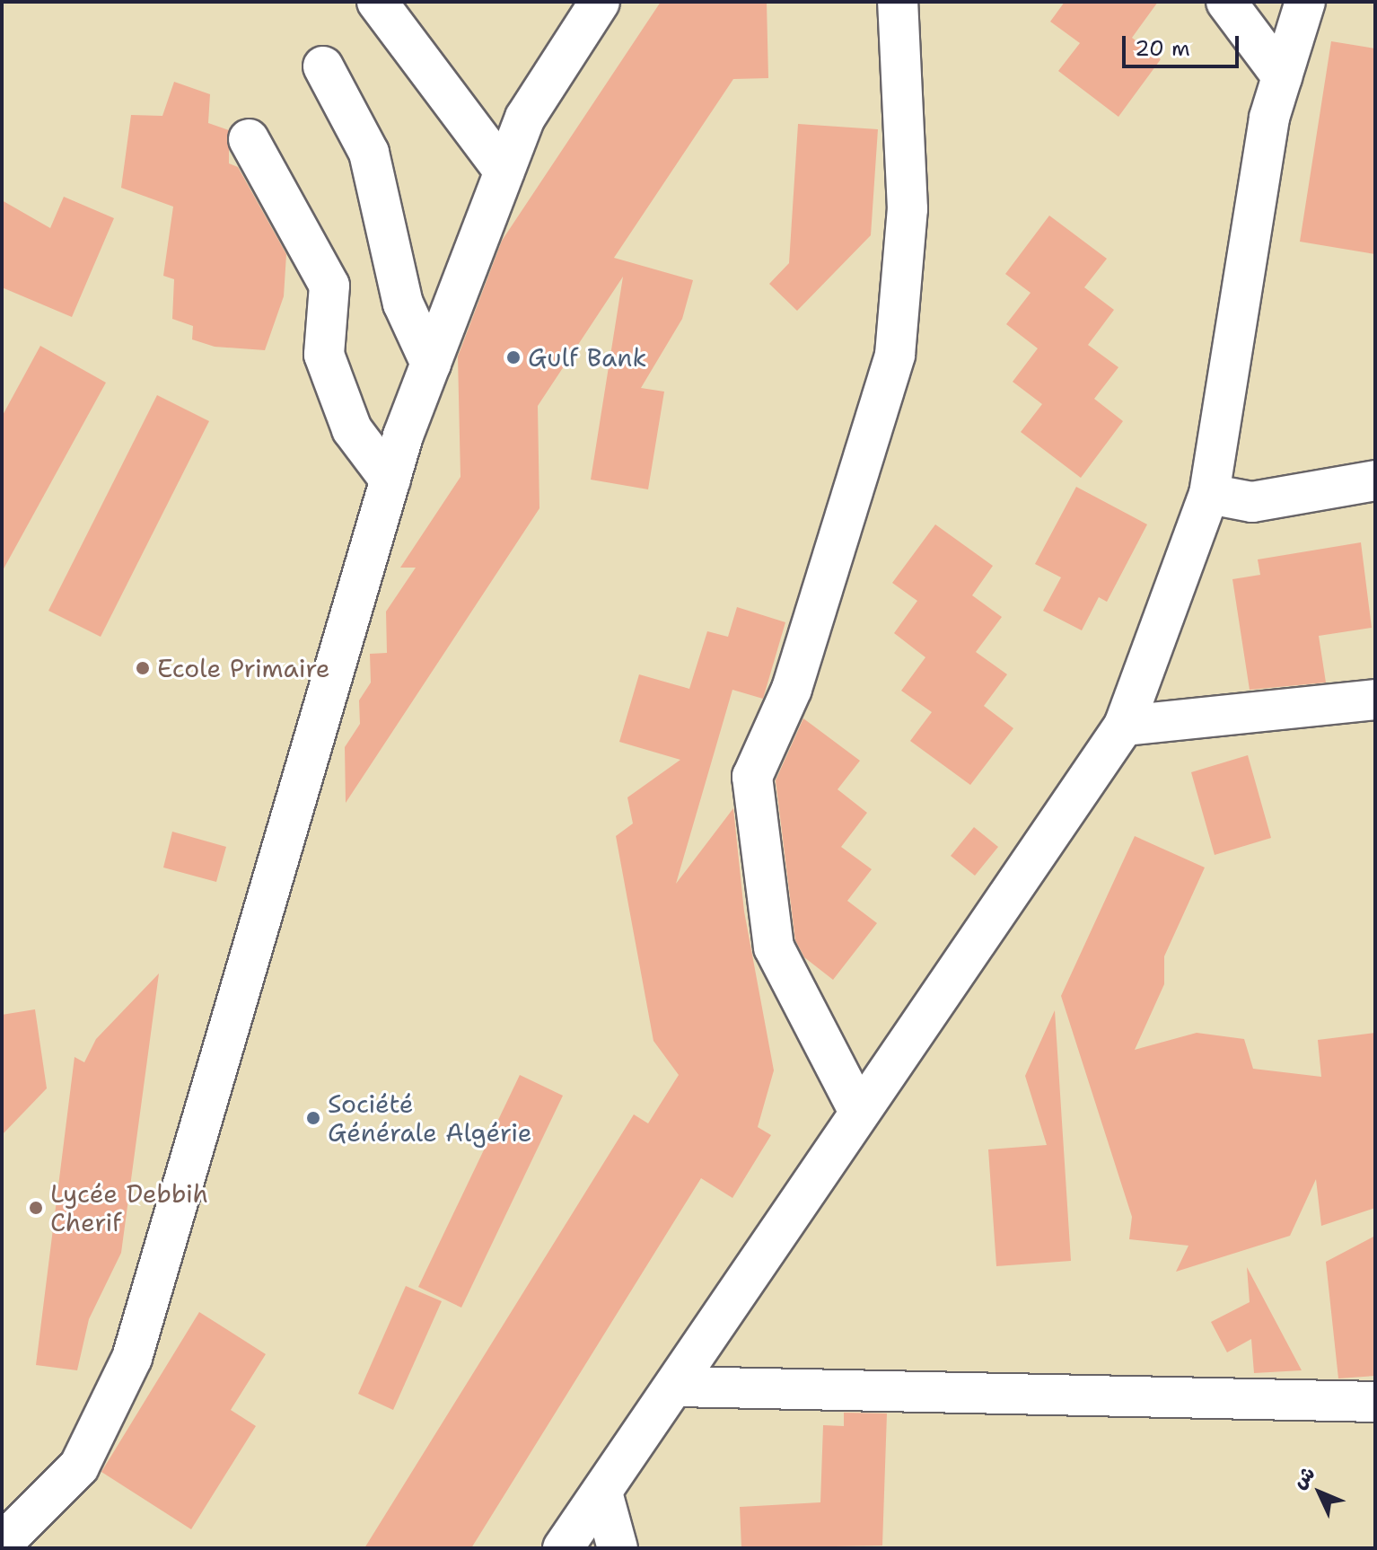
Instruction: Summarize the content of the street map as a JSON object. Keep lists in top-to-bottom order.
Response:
{
  "places": [
    "Gulf Bank",
    "Ecole Primaire",
    "Société Générale Algérie",
    "Lycée Debbih Cherif"
  ],
  "scale_bar": "20 m",
  "north": "top left"
}
